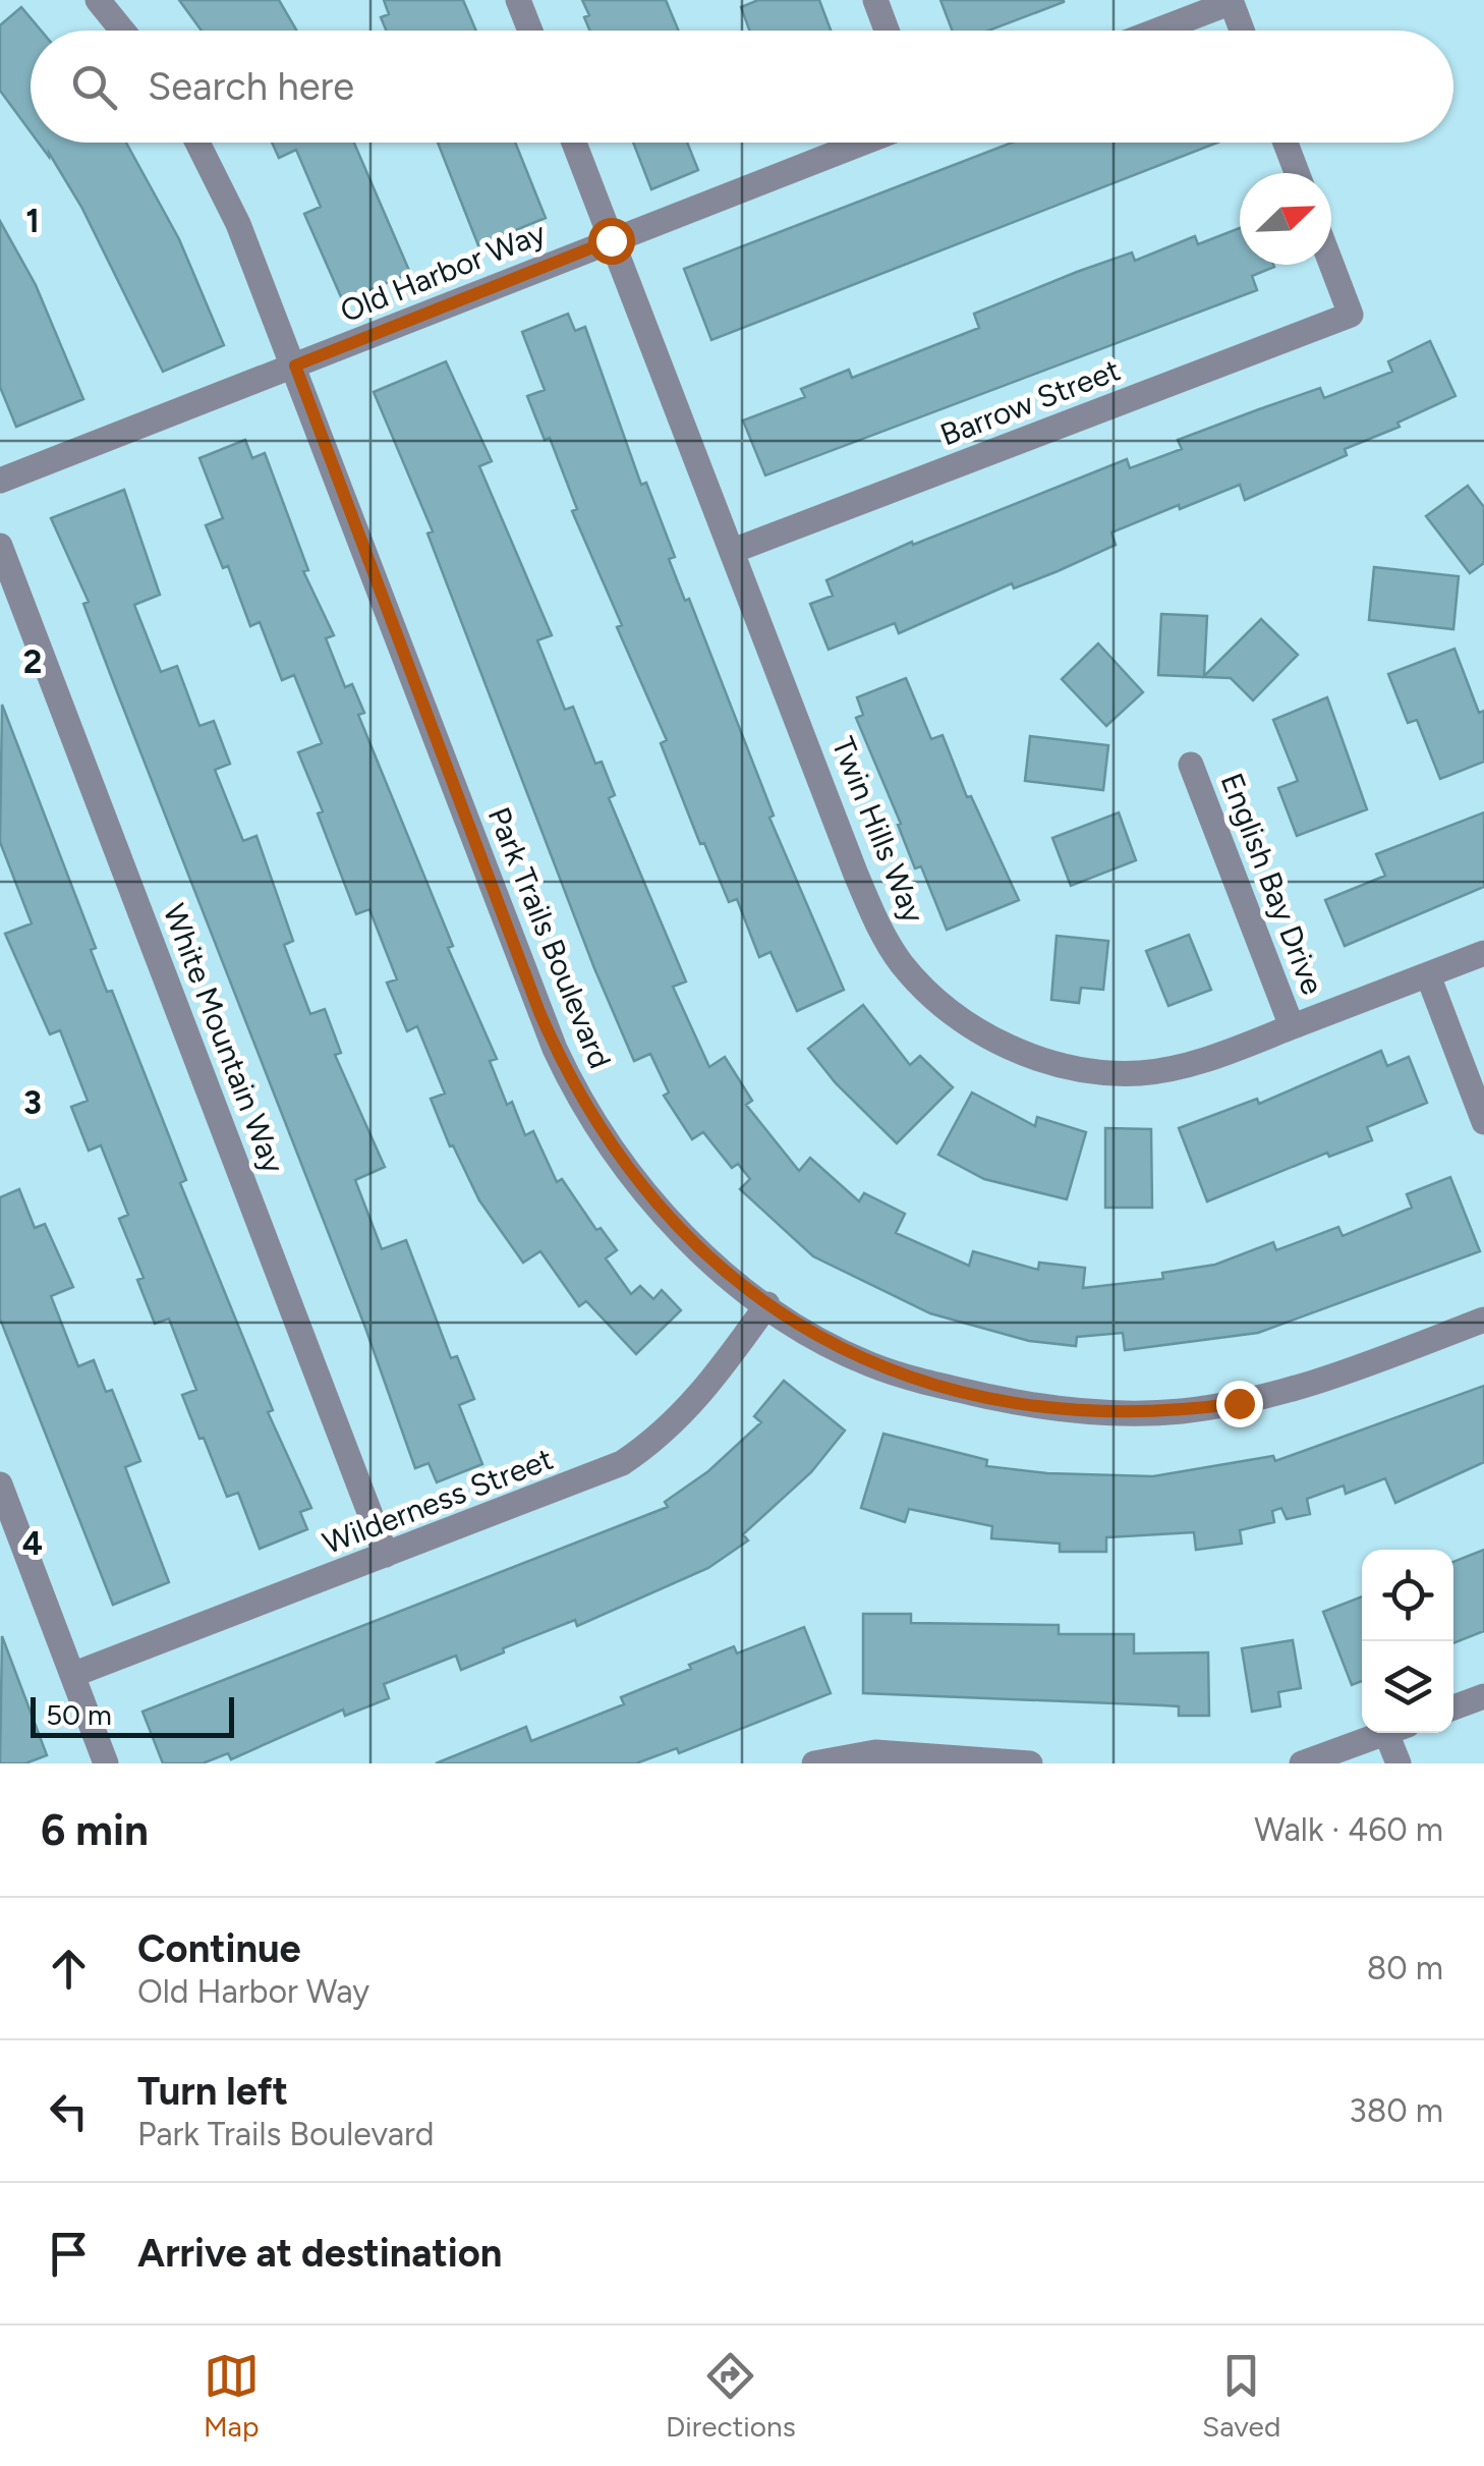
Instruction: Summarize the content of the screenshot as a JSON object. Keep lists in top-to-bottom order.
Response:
{
  "streets": {
    "street": [
      "Old Harbor Way",
      "Barrow Street",
      "Twin Hills Way",
      "English Bay Drive",
      "Park Trails Boulevard",
      "White Mountain Way",
      "Wilderness Street"
    ]
  },
  "crossings": [
    ["Old Harbor Way", "Twin Hills Way"],
    ["Old Harbor Way", "Park Trails Boulevard"],
    ["Barrow Street", "Twin Hills Way"],
    ["Twin Hills Way", "English Bay Drive"],
    ["Park Trails Boulevard", "Wilderness Street"],
    ["White Mountain Way", "Wilderness Street"]
  ],
  "scale_bar": "50 m",
  "north": "top right",
  "page": {
    "search": "Search here",
    "scale": "50 m",
    "heading": ["6 min", "Walk · 460 m"],
    "list": [
      ["Continue", "Old Harbor Way", "80 m"],
      ["Turn left", "Park Trails Boulevard", "380 m"],
      "Arrive at destination"
    ],
    "nav": ["Map", "Directions", "Saved"]
  },
  "grid": {
    "rows": [
      "1",
      "2",
      "3",
      "4"
    ]
  }
}
